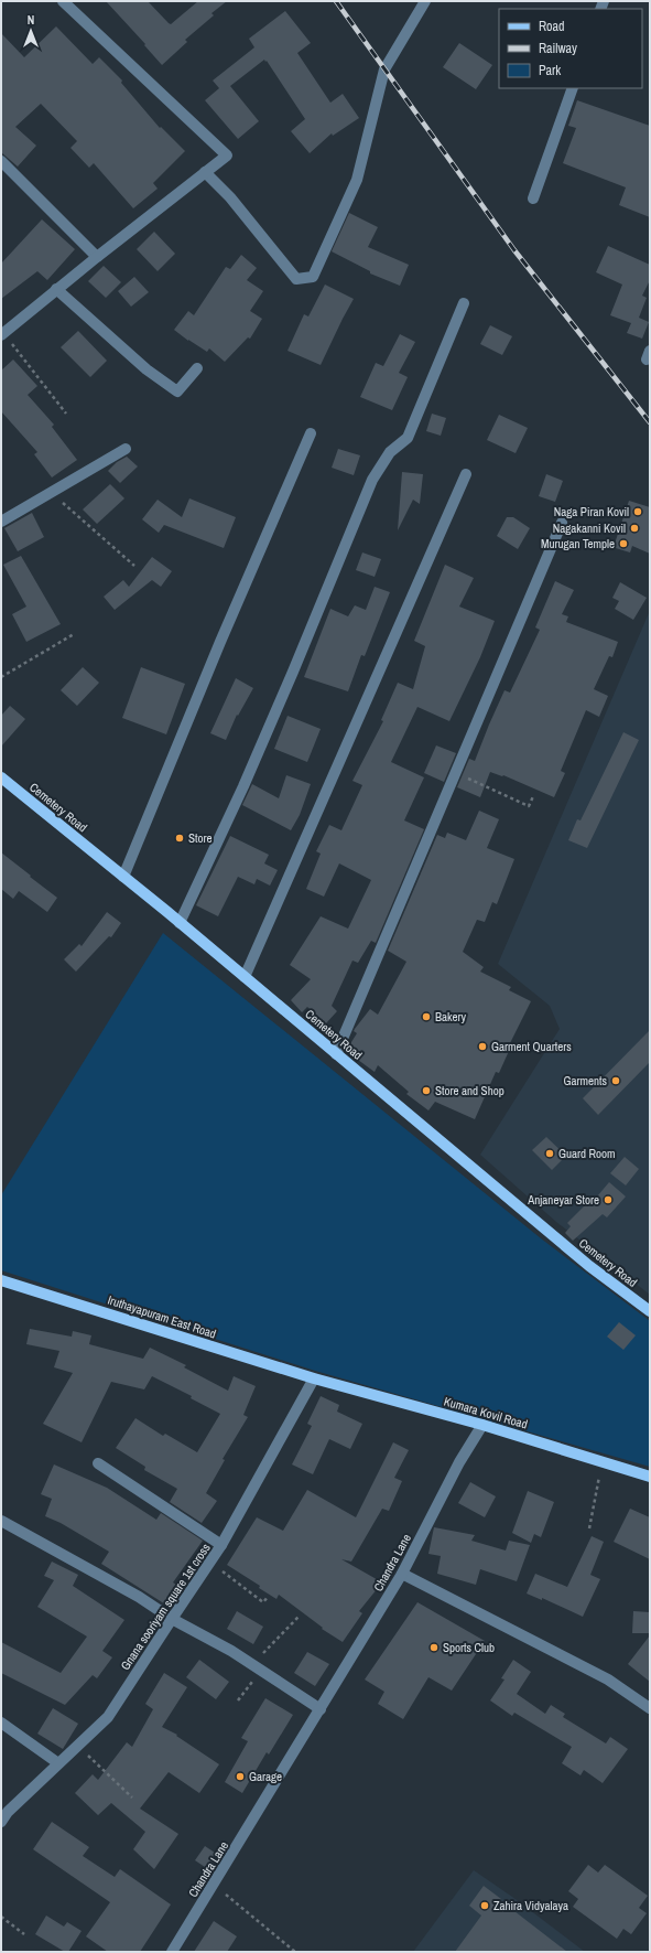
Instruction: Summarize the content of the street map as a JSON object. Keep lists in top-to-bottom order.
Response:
{
  "streets": {
    "main road": ["Cemetery Road", "Iruthayapuram East Road", "Kumara Kovil Road"],
    "street": ["Chandra Lane", "Gnana sooriyam square 1st cross"]
  },
  "crossings": [
    ["Iruthayapuram East Road", "Kumara Kovil Road"],
    ["Iruthayapuram East Road", "Gnana sooriyam square 1st cross"],
    ["Kumara Kovil Road", "Chandra Lane"],
    ["Kumara Kovil Road", "Gnana sooriyam square 1st cross"]
  ],
  "places": [
    "Naga Piran Kovil",
    "Nagakanni Kovil",
    "Murugan Temple",
    "Store",
    "Bakery",
    "Garment Quarters",
    "Garments",
    "Store and Shop",
    "Guard Room",
    "Anjaneyar Store",
    "Sports Club",
    "Garage",
    "Zahira Vidyalaya"
  ],
  "legend": ["Road", "Railway", "Park"],
  "north": "top"
}
